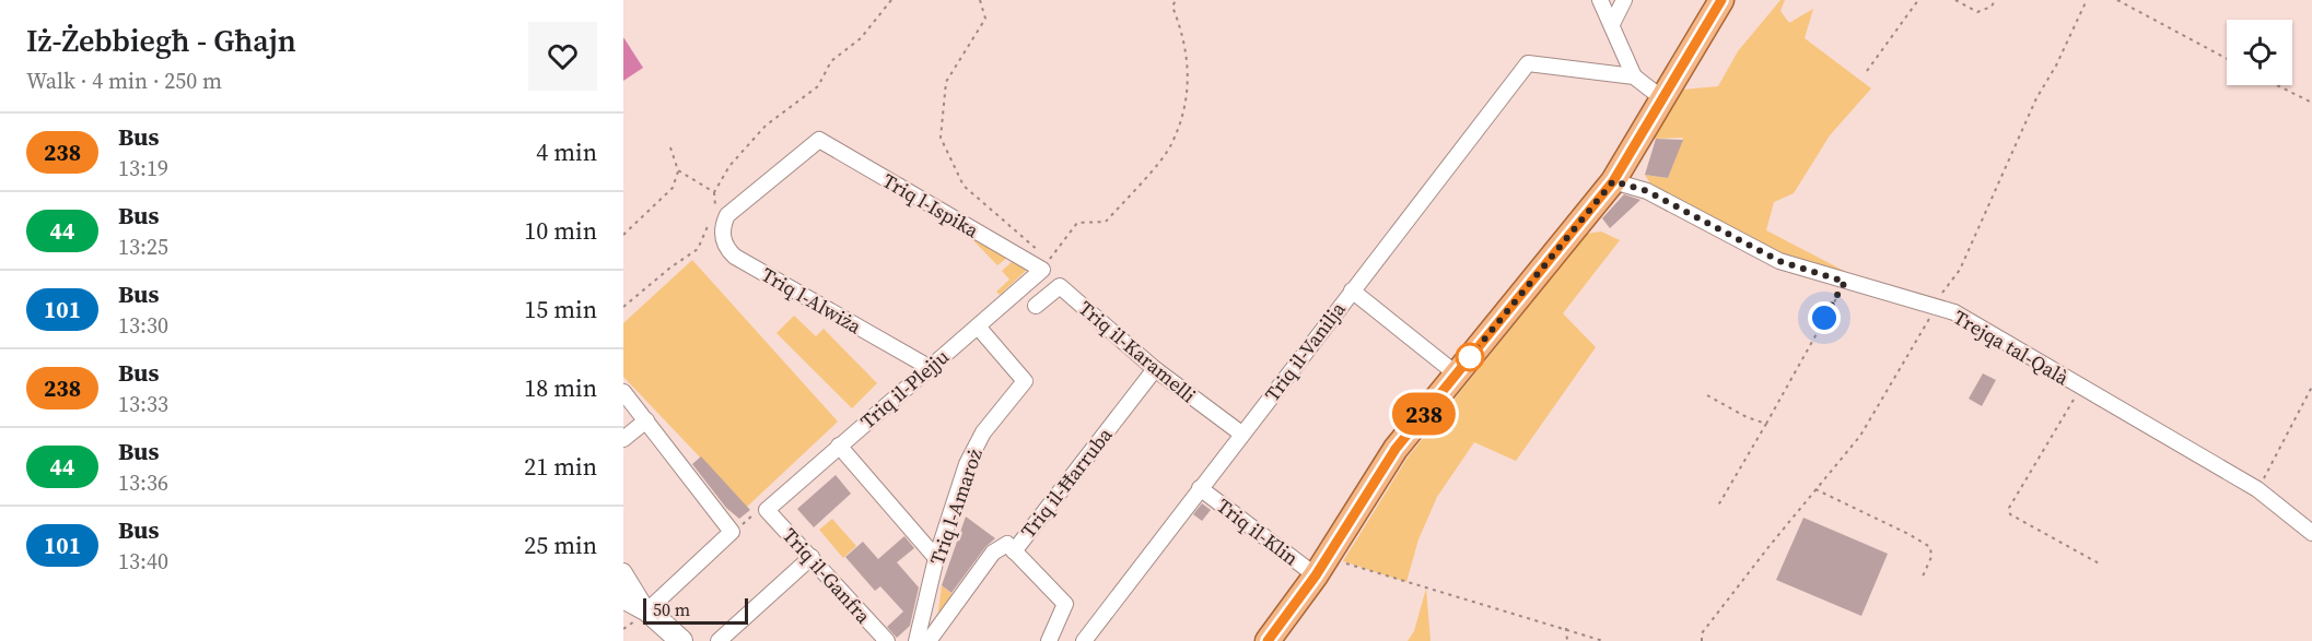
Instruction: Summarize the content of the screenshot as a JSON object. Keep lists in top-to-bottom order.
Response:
{
  "streets": {
    "street": [
      "Triq l-Ispika",
      "Triq l-Alwiża",
      "Trejqa tal-Qalà",
      "Triq il-Karamelli",
      "Triq il-Vanilja",
      "Triq il-Plejju",
      "Triq il-Ħarruba",
      "Triq l-Amaroż",
      "Triq il-Klin",
      "Triq il-Ganfra"
    ]
  },
  "crossings": [
    ["Triq l-Ispika", "Triq l-Alwiża"],
    ["Triq l-Ispika", "Triq il-Plejju"],
    ["Triq l-Alwiża", "Triq il-Plejju"],
    ["Triq il-Karamelli", "Triq il-Vanilja"],
    ["Triq il-Karamelli", "Triq il-Ħarruba"],
    ["Triq il-Vanilja", "Triq il-Klin"],
    ["Triq il-Plejju", "Triq l-Amaroż"],
    ["Triq il-Plejju", "Triq il-Ganfra"]
  ],
  "lines": ["bus line 238"],
  "scale_bar": "50 m",
  "page": {
    "heading": ["Iż-Żebbiegħ - Għajn", "Walk · 4 min · 250 m"],
    "on_map": "238",
    "list": [
      {
        "mark": "238",
        "name": "Bus",
        "note": "13:19",
        "value": "4 min"
      },
      {
        "mark": "44",
        "name": "Bus",
        "note": "13:25",
        "value": "10 min"
      },
      {
        "mark": "101",
        "name": "Bus",
        "note": "13:30",
        "value": "15 min"
      },
      {
        "mark": "238",
        "name": "Bus",
        "note": "13:33",
        "value": "18 min"
      },
      {
        "mark": "44",
        "name": "Bus",
        "note": "13:36",
        "value": "21 min"
      },
      {
        "mark": "101",
        "name": "Bus",
        "note": "13:40",
        "value": "25 min"
      }
    ],
    "scale": "50 m"
  }
}
